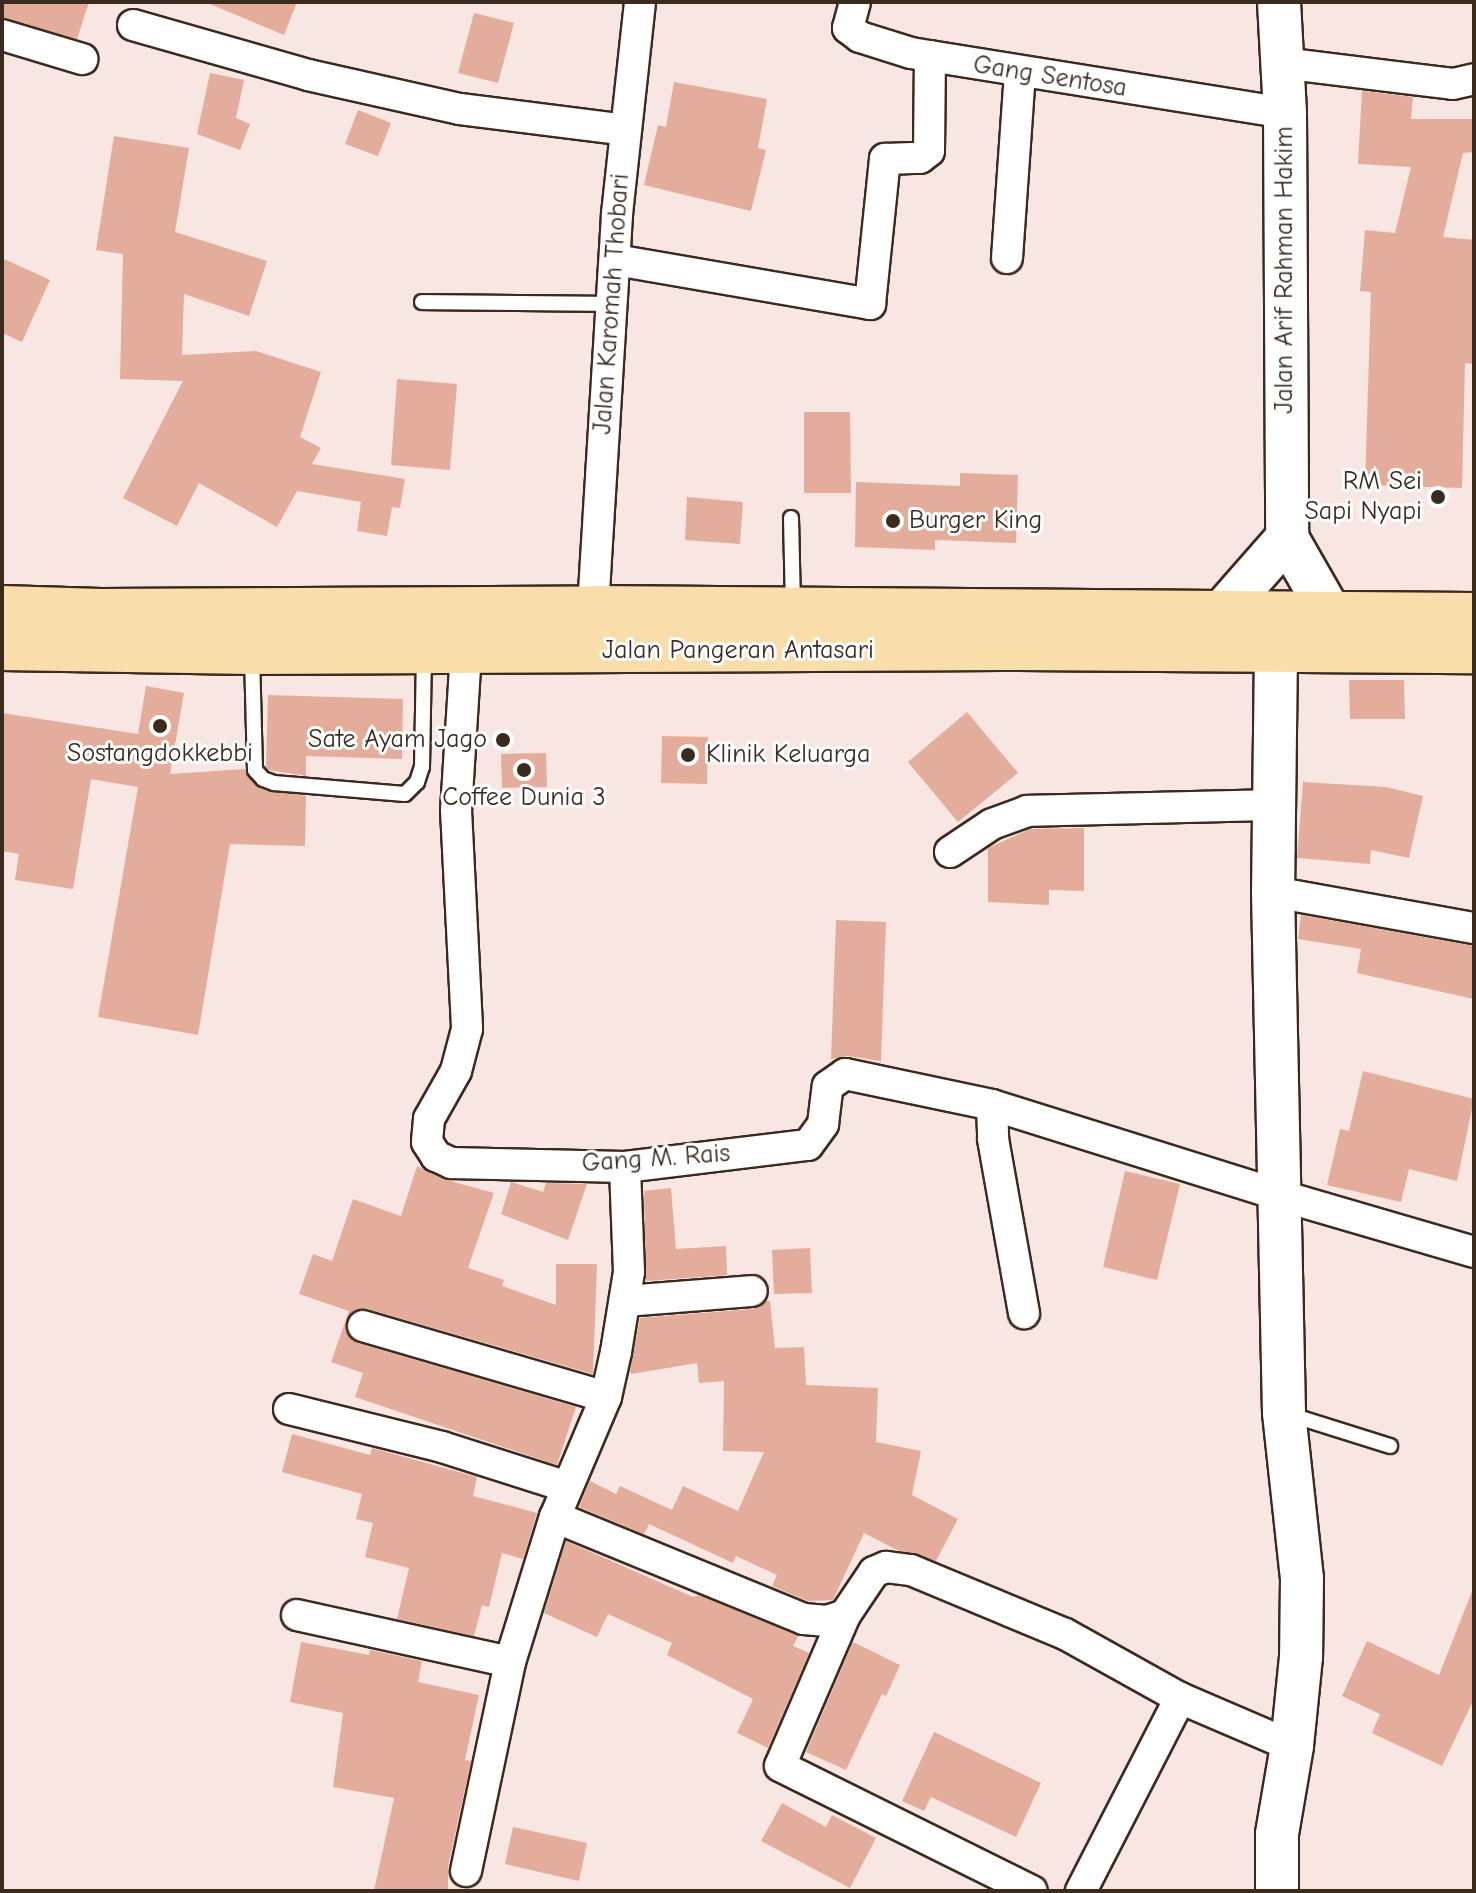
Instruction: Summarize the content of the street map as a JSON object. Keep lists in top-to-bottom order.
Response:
{
  "streets": {
    "main road": ["Jalan Pangeran Antasari"],
    "street": [
      "Gang Sentosa",
      "Jalan Arif Rahman Hakim",
      "Jalan Karomah Thobari",
      "Gang M. Rais"
    ]
  },
  "crossings": [
    ["Gang Sentosa", "Jalan Arif Rahman Hakim"],
    ["Jalan Arif Rahman Hakim", "Jalan Pangeran Antasari"],
    ["Jalan Karomah Thobari", "Jalan Pangeran Antasari"],
    ["Jalan Pangeran Antasari", "Gang M. Rais"]
  ],
  "places": [
    "RM Sei Sapi Nyapi",
    "Burger King",
    "Sostangdokkebbi",
    "Sate Ayam Jago",
    "Klinik Keluarga",
    "Coffee Dunia 3"
  ]
}
